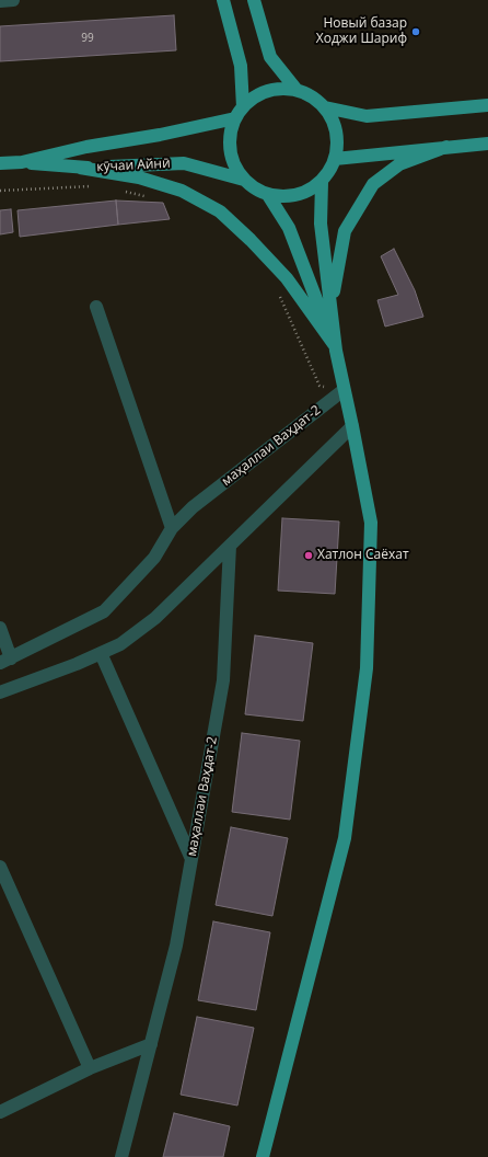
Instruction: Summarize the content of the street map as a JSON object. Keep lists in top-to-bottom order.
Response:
{
  "streets": {
    "main road": ["кӯчаи Айнӣ"],
    "street": ["маҳаллаи Ваҳдат-2"]
  },
  "places": ["Новый базар Ходжи Шариф", "Хатлон Саёхат"],
  "house_numbers": ["99"]
}
